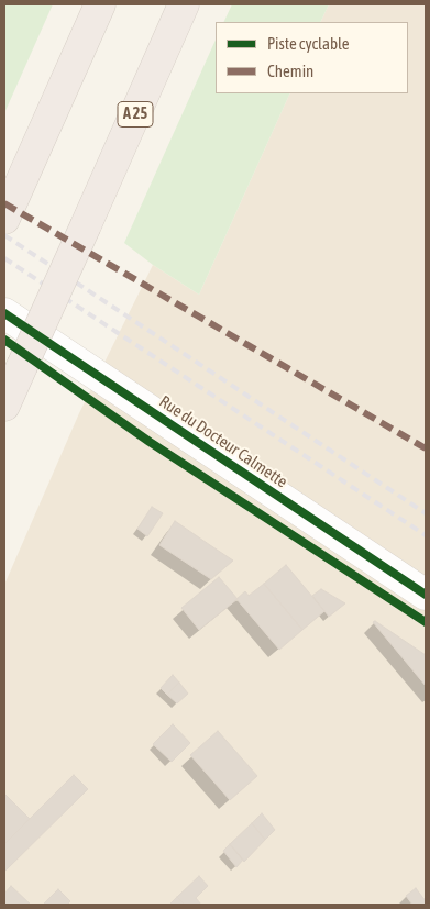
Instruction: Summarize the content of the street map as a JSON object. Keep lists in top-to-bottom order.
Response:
{
  "streets": {
    "highway": ["A 25"],
    "street": ["Rue du Docteur Calmette"]
  },
  "legend": ["Piste cyclable", "Chemin"]
}
